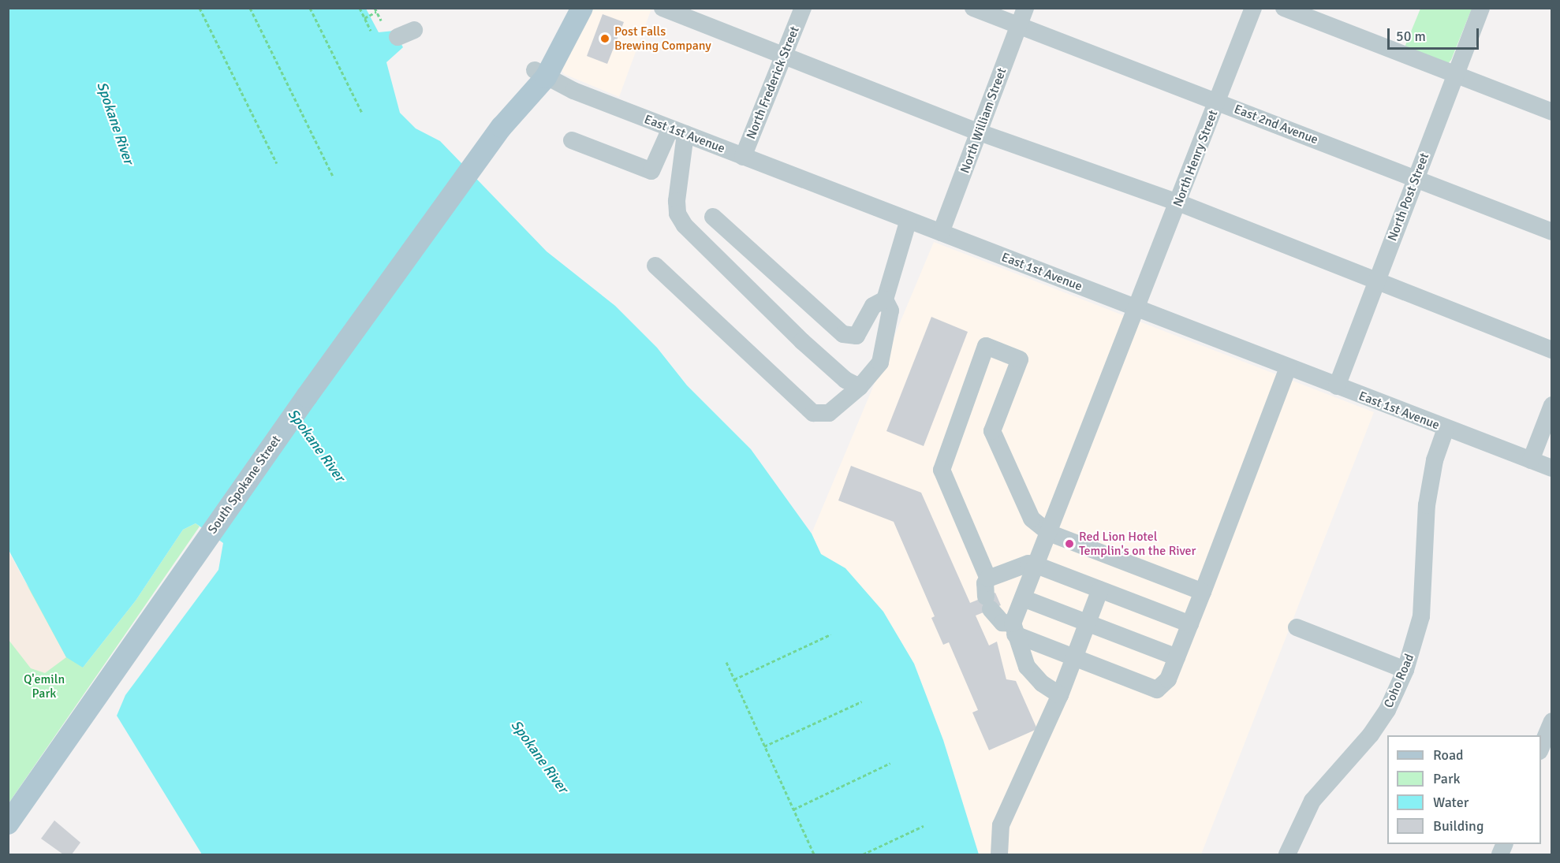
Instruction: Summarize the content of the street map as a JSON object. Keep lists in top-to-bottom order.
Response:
{
  "streets": {
    "main road": ["South Spokane Street"],
    "street": [
      "North Frederick Street",
      "North William Street",
      "East 2nd Avenue",
      "East 1st Avenue",
      "North Henry Street",
      "North Post Street",
      "Coho Road"
    ]
  },
  "crossings": [
    ["North Frederick Street", "East 1st Avenue"],
    ["North William Street", "East 2nd Avenue"],
    ["North William Street", "East 1st Avenue"],
    ["East 2nd Avenue", "North Henry Street"],
    ["East 2nd Avenue", "North Post Street"],
    ["East 1st Avenue", "North Henry Street"],
    ["East 1st Avenue", "North Post Street"],
    ["East 1st Avenue", "South Spokane Street"],
    ["East 1st Avenue", "Coho Road"]
  ],
  "water": ["Spokane River"],
  "parks": ["Q'emiln Park"],
  "places": ["Post Falls Brewing Company", "Red Lion Hotel Templin's on the River"],
  "legend": [
    "Road",
    "Park",
    "Water",
    "Building"
  ],
  "scale_bar": "50 m"
}
